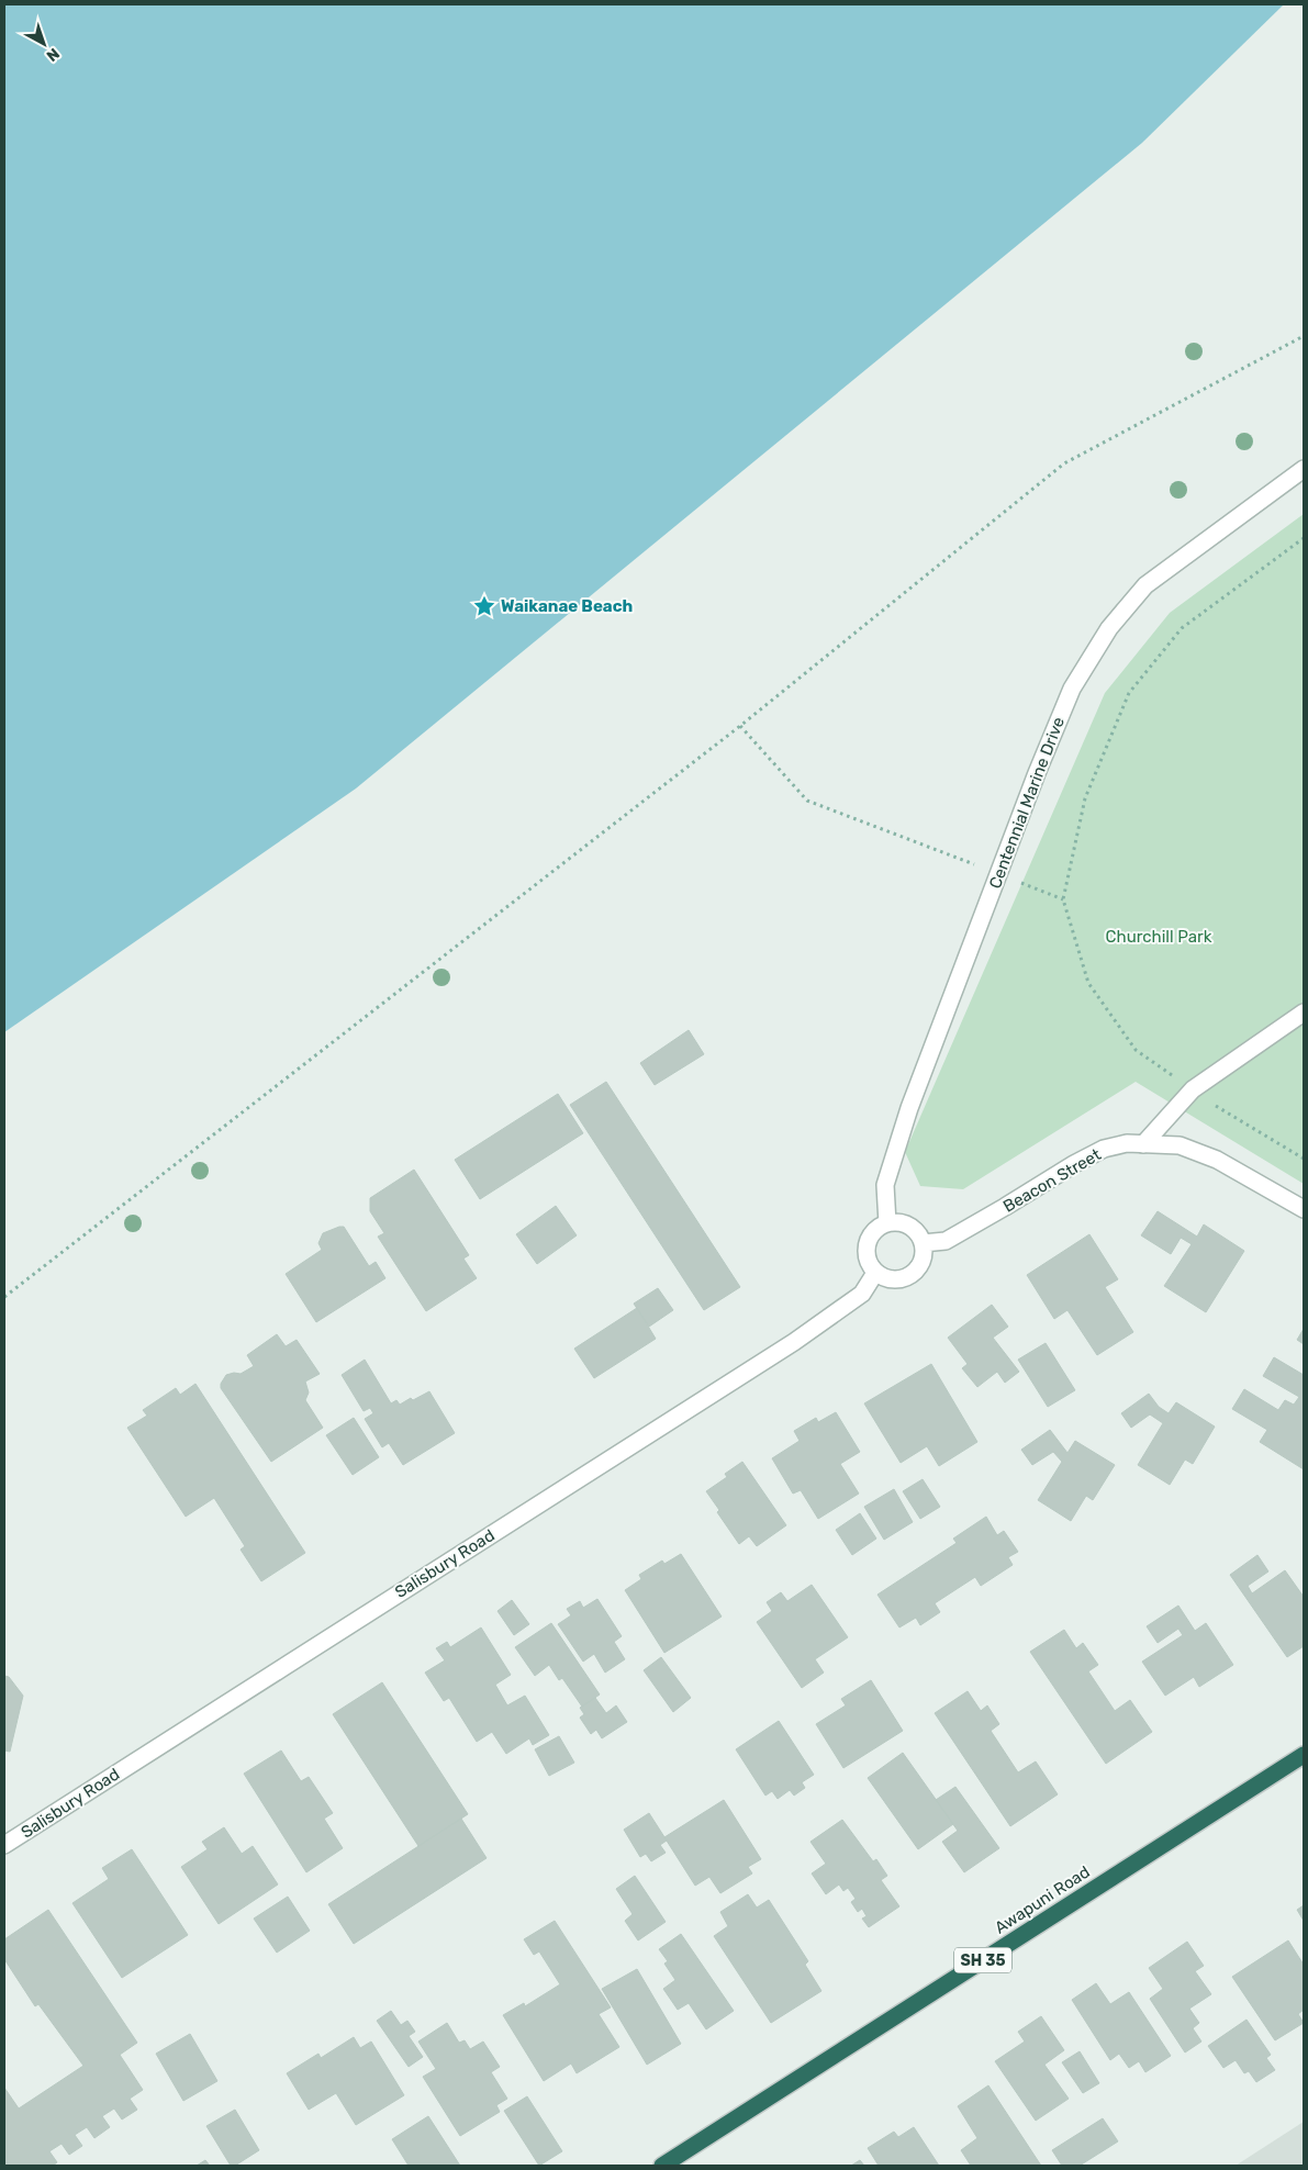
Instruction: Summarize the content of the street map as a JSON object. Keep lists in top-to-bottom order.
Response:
{
  "streets": {
    "highway": ["Awapuni Road", "SH 35"],
    "street": ["Centennial Marine Drive", "Beacon Street", "Salisbury Road"]
  },
  "crossings": [
    ["Centennial Marine Drive", "Beacon Street"],
    ["Centennial Marine Drive", "Salisbury Road"],
    ["Beacon Street", "Salisbury Road"]
  ],
  "parks": ["Churchill Park"],
  "places": {
    "place": ["Waikanae Beach"]
  },
  "north": "bottom right"
}
